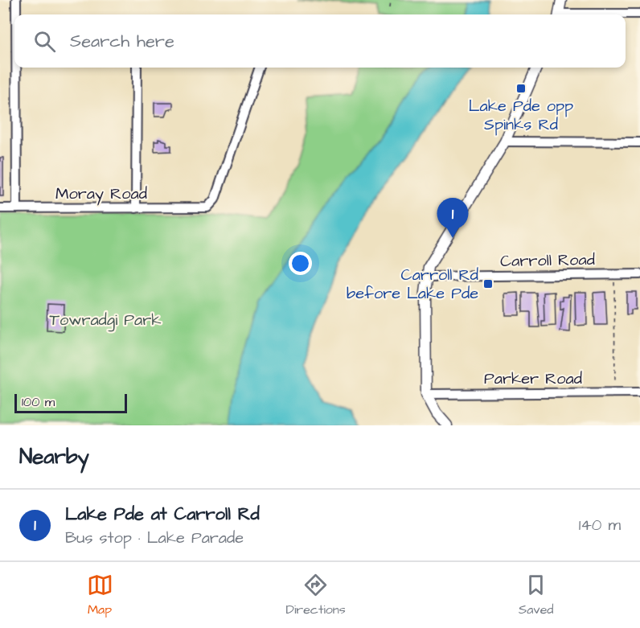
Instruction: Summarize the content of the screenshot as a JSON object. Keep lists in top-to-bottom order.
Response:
{
  "streets": {
    "street": ["Moray Road", "Carroll Road", "Parker Road"]
  },
  "parks": ["Towradgi Park"],
  "places": {
    "transit": ["Lake Pde opp Spinks Rd", "Carroll Rd before Lake Pde"]
  },
  "scale_bar": "100 m",
  "page": {
    "search": "Search here",
    "pins": "1",
    "scale": "100 m",
    "heading": "Nearby",
    "list": [
      {
        "mark": "1",
        "name": "Lake Pde at Carroll Rd",
        "note": "Bus stop · Lake Parade",
        "value": "140 m"
      }
    ],
    "nav": ["Map", "Directions", "Saved"]
  }
}
